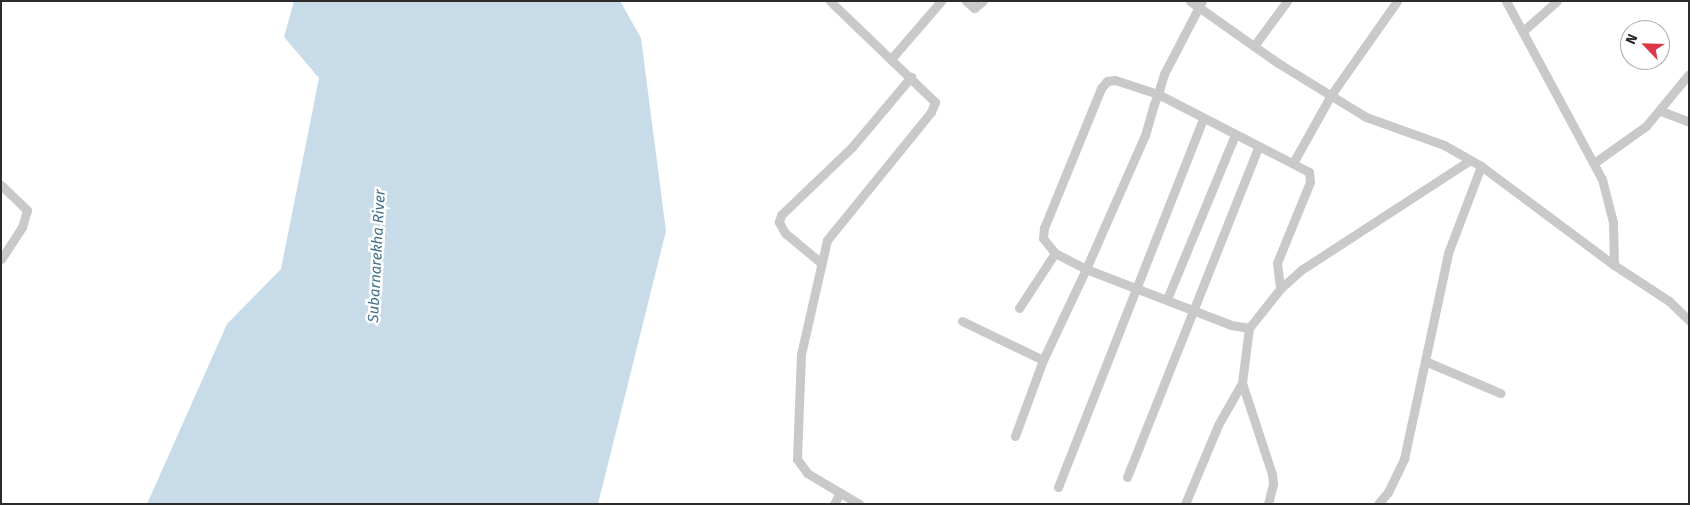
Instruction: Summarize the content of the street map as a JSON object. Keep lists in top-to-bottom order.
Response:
{
  "water": ["Subarnarekha River"],
  "north": "top left"
}
